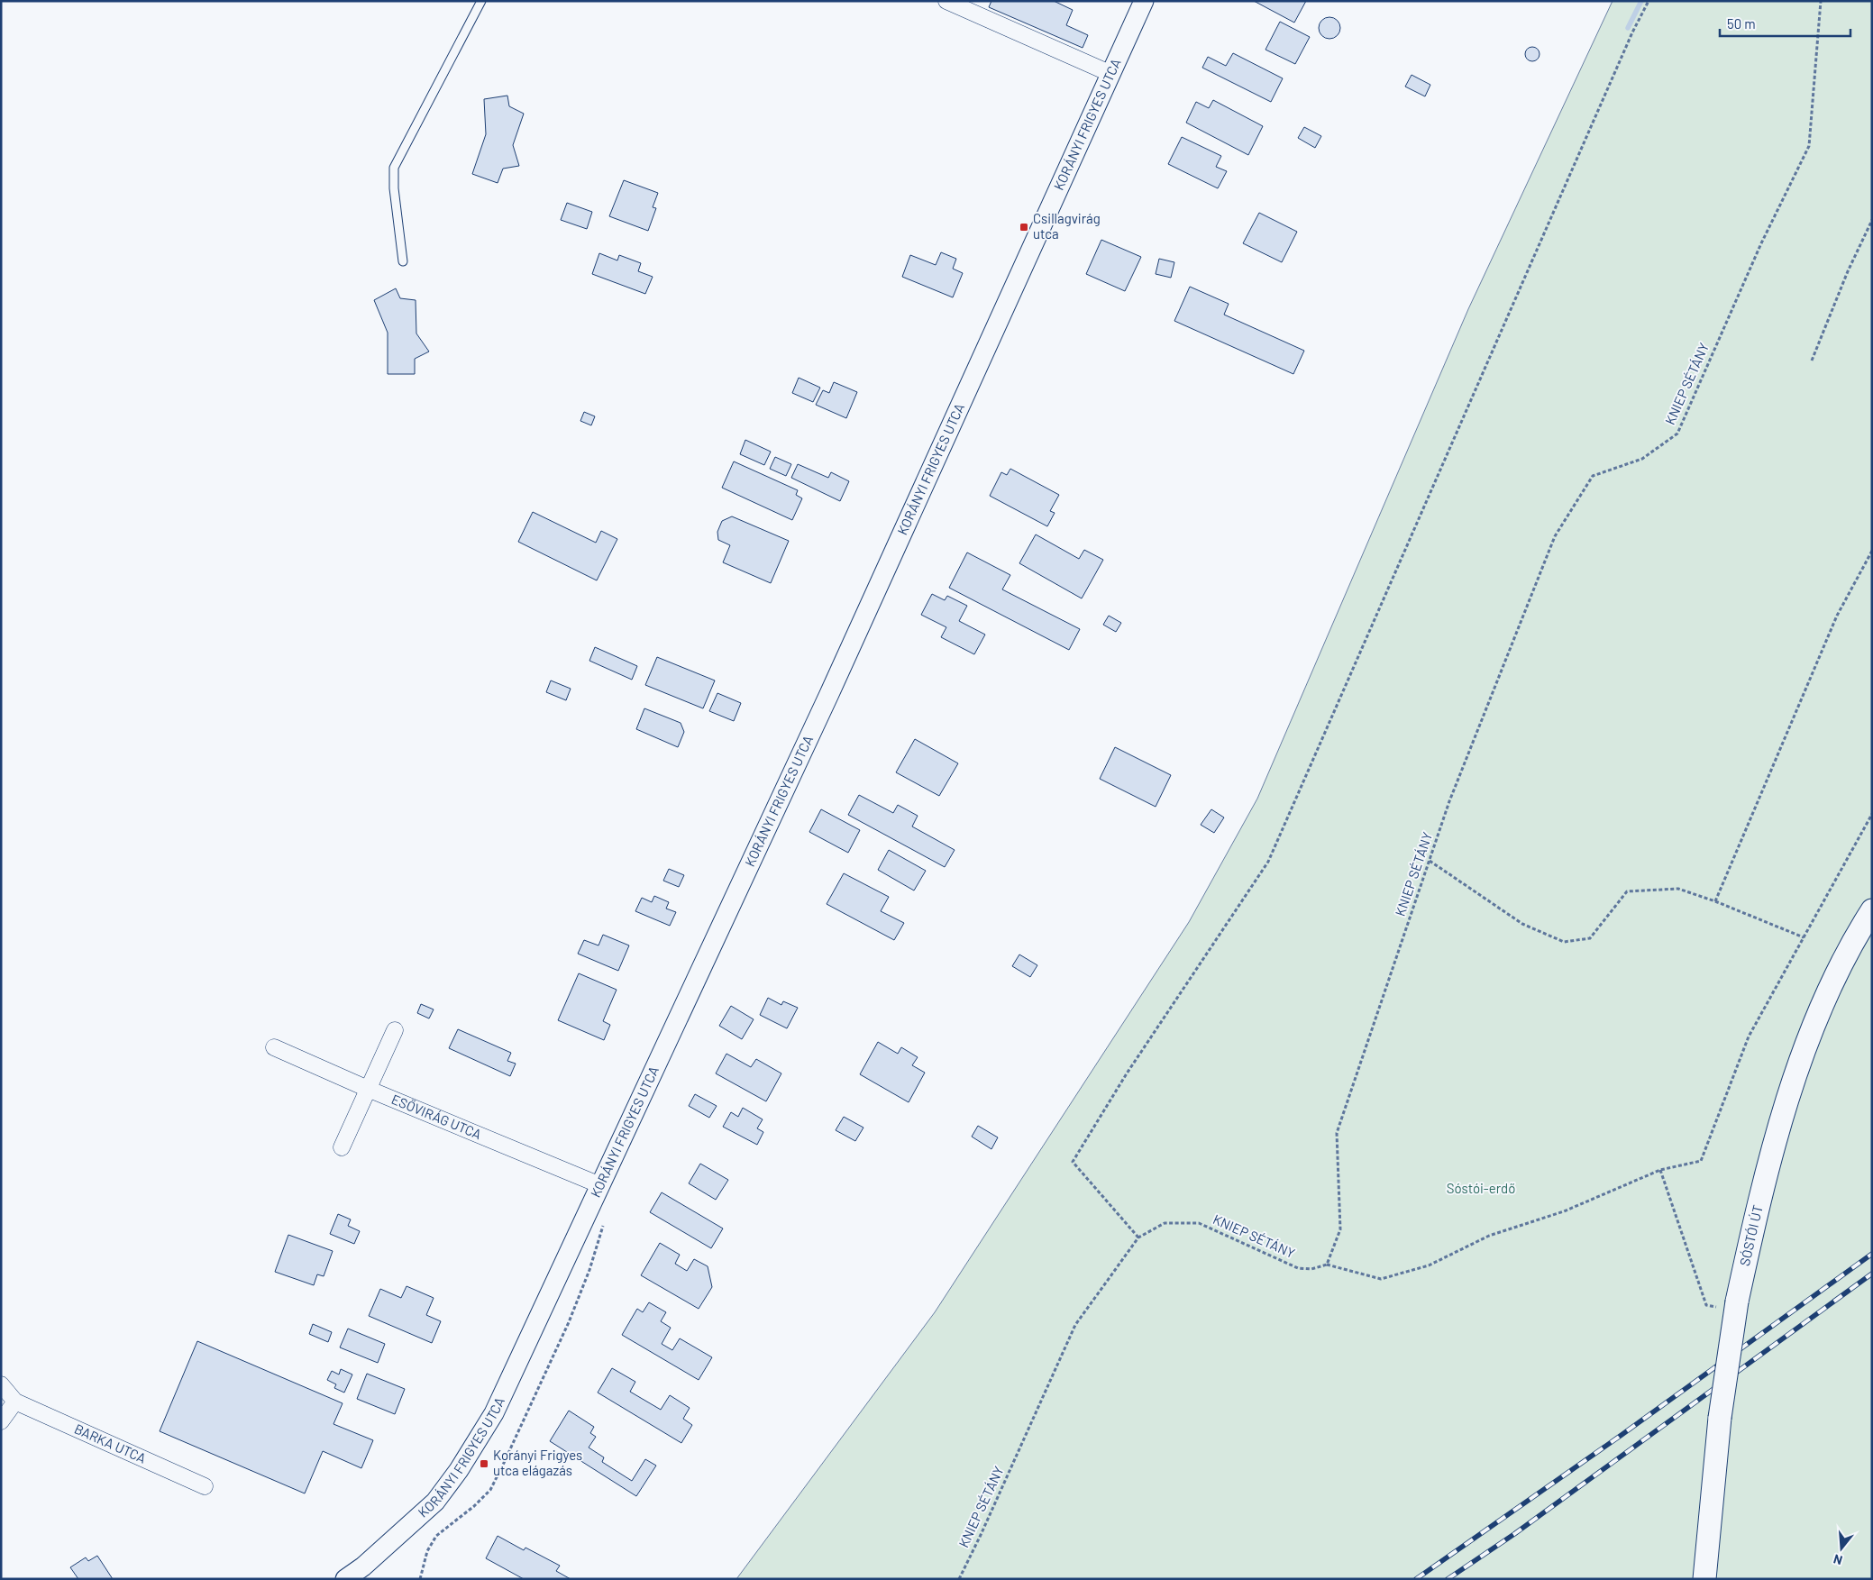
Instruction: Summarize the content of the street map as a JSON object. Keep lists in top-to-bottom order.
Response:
{
  "streets": {
    "main road": ["SÓSTÓI ÚT"],
    "street": ["KORÁNYI FRIGYES UTCA", "ESŐVIRÁG UTCA", "BARKA UTCA"],
    "path": ["KNIEP SÉTÁNY"]
  },
  "crossings": [
    ["KORÁNYI FRIGYES UTCA", "ESŐVIRÁG UTCA"]
  ],
  "parks": ["Sóstói-erdő"],
  "places": {
    "transit": ["Csillagvirág utca", "Korányi Frigyes utca elágazás"]
  },
  "scale_bar": "50 m",
  "north": "bottom"
}
